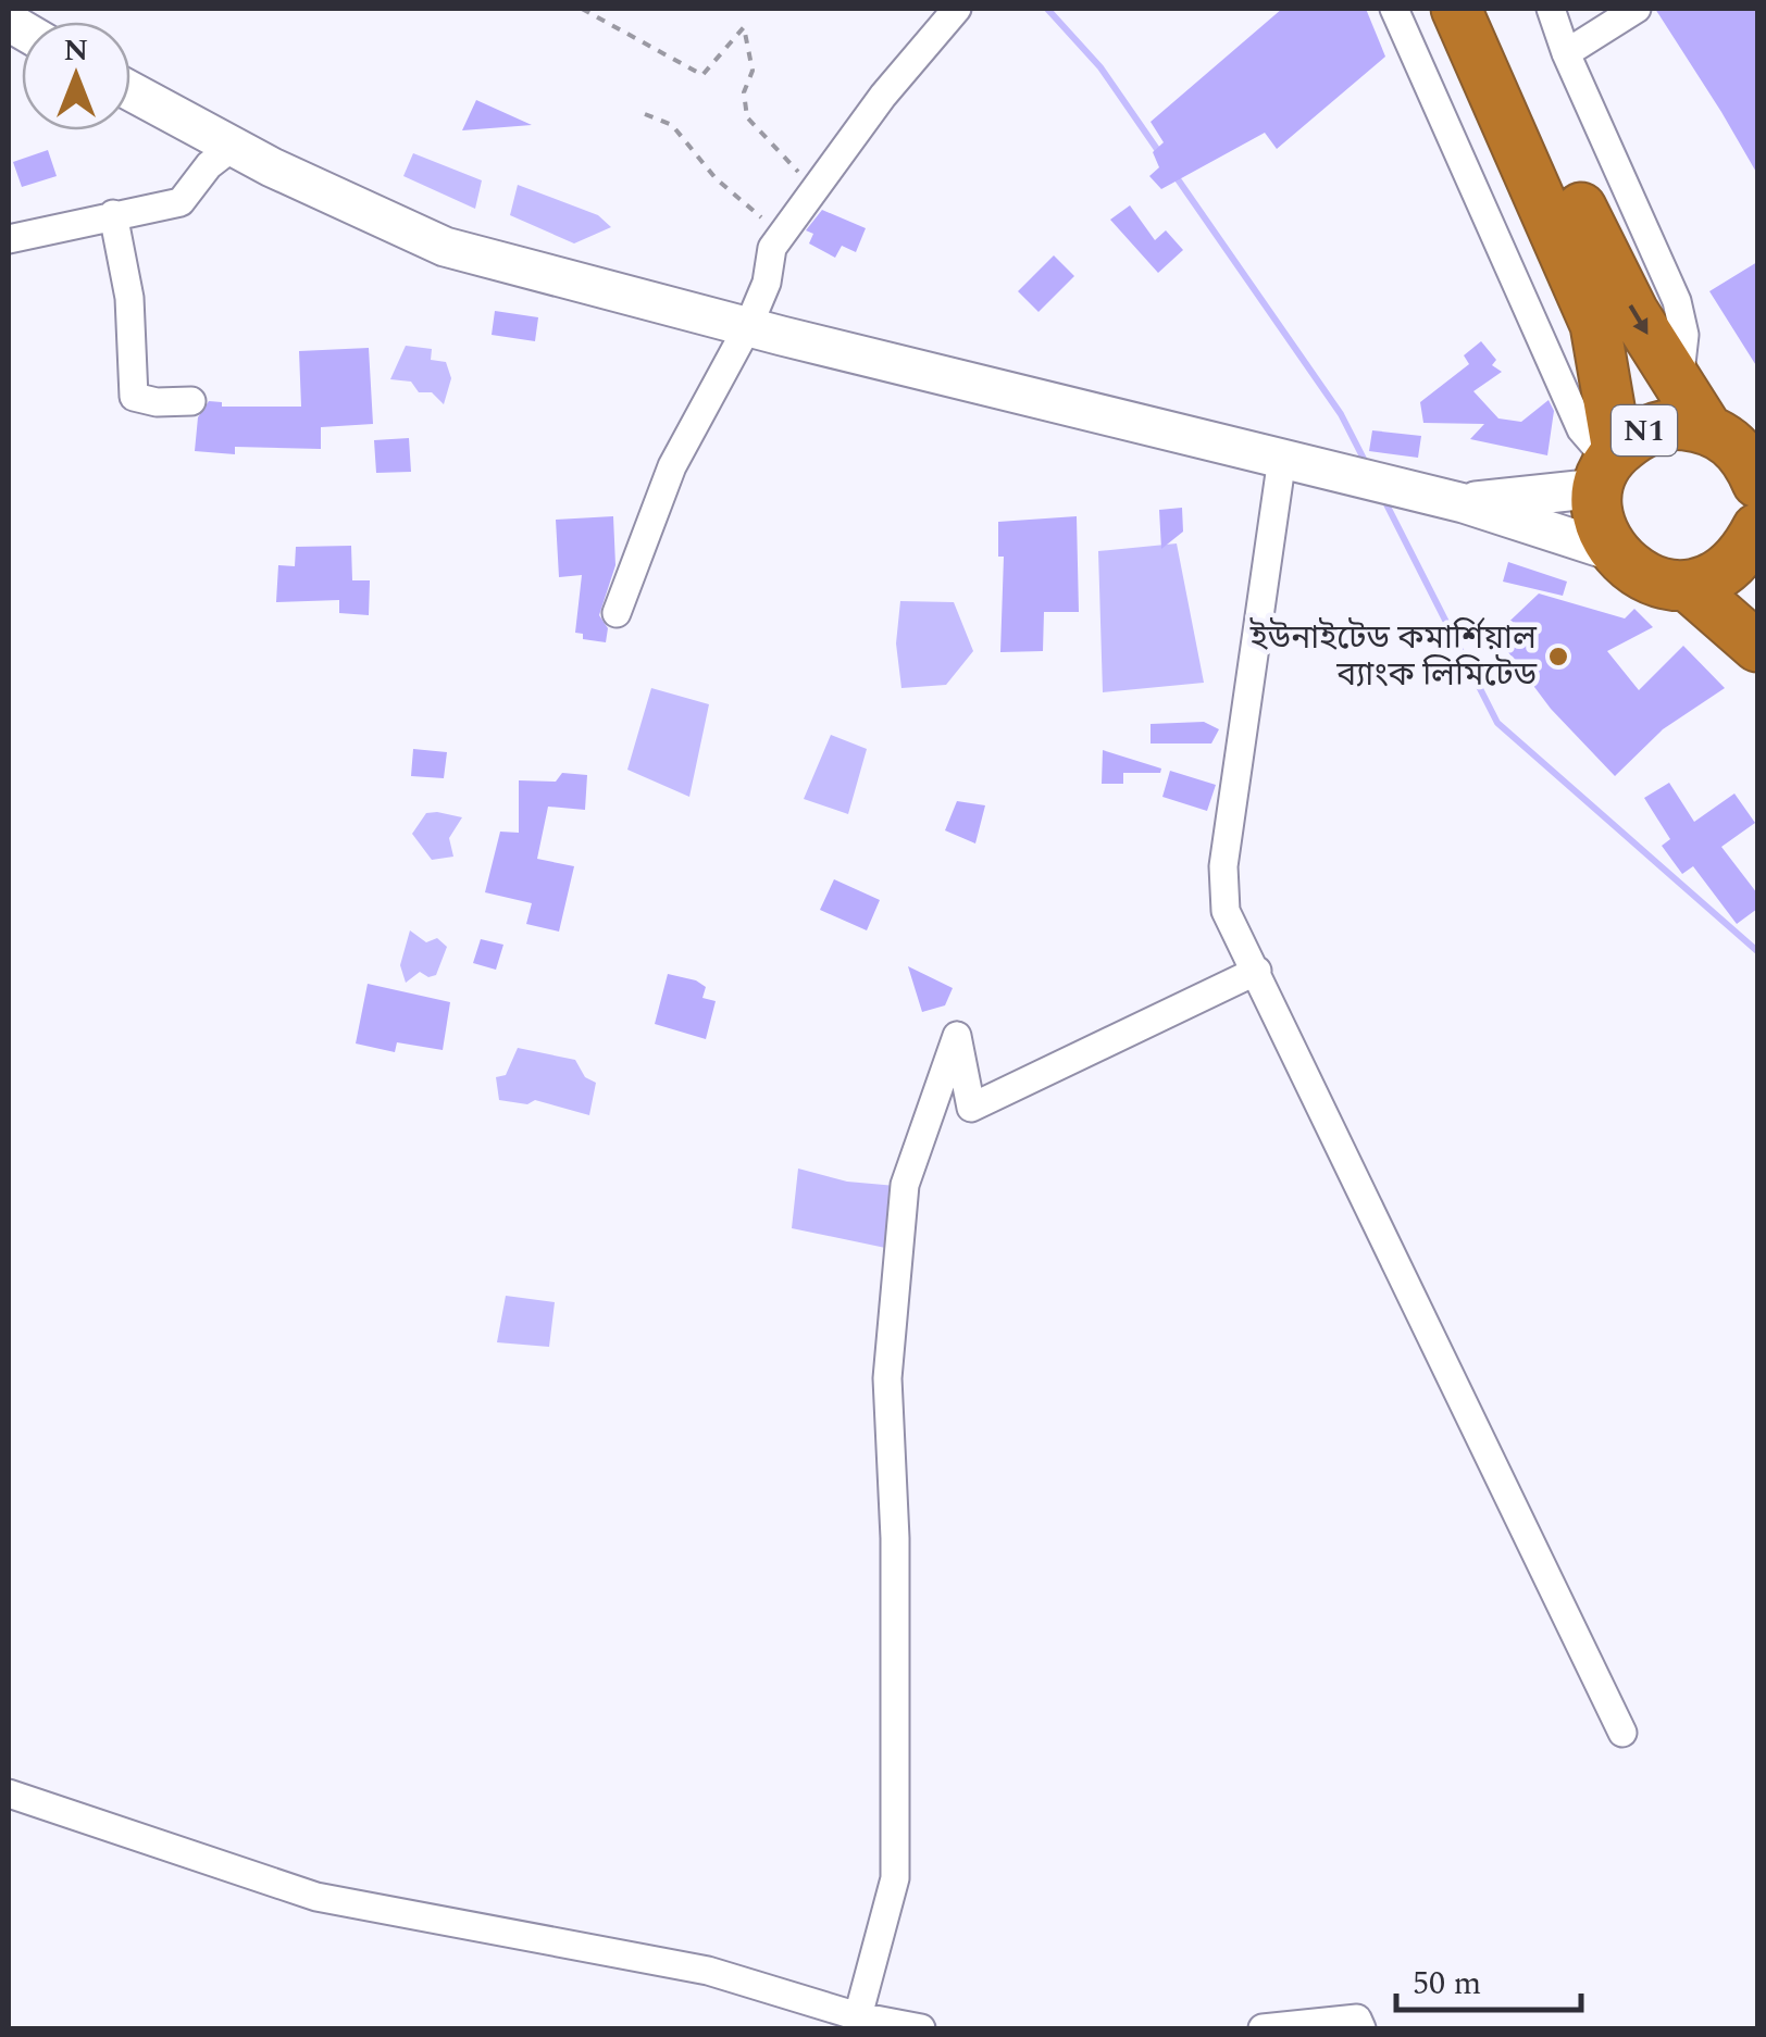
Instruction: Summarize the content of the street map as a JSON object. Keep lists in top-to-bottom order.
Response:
{
  "streets": {
    "highway": ["N1"]
  },
  "places": ["ইউনাইটেড কমার্শিয়াল ব্যাংক লিমিটেড"],
  "scale_bar": "50 m",
  "north": "top"
}
